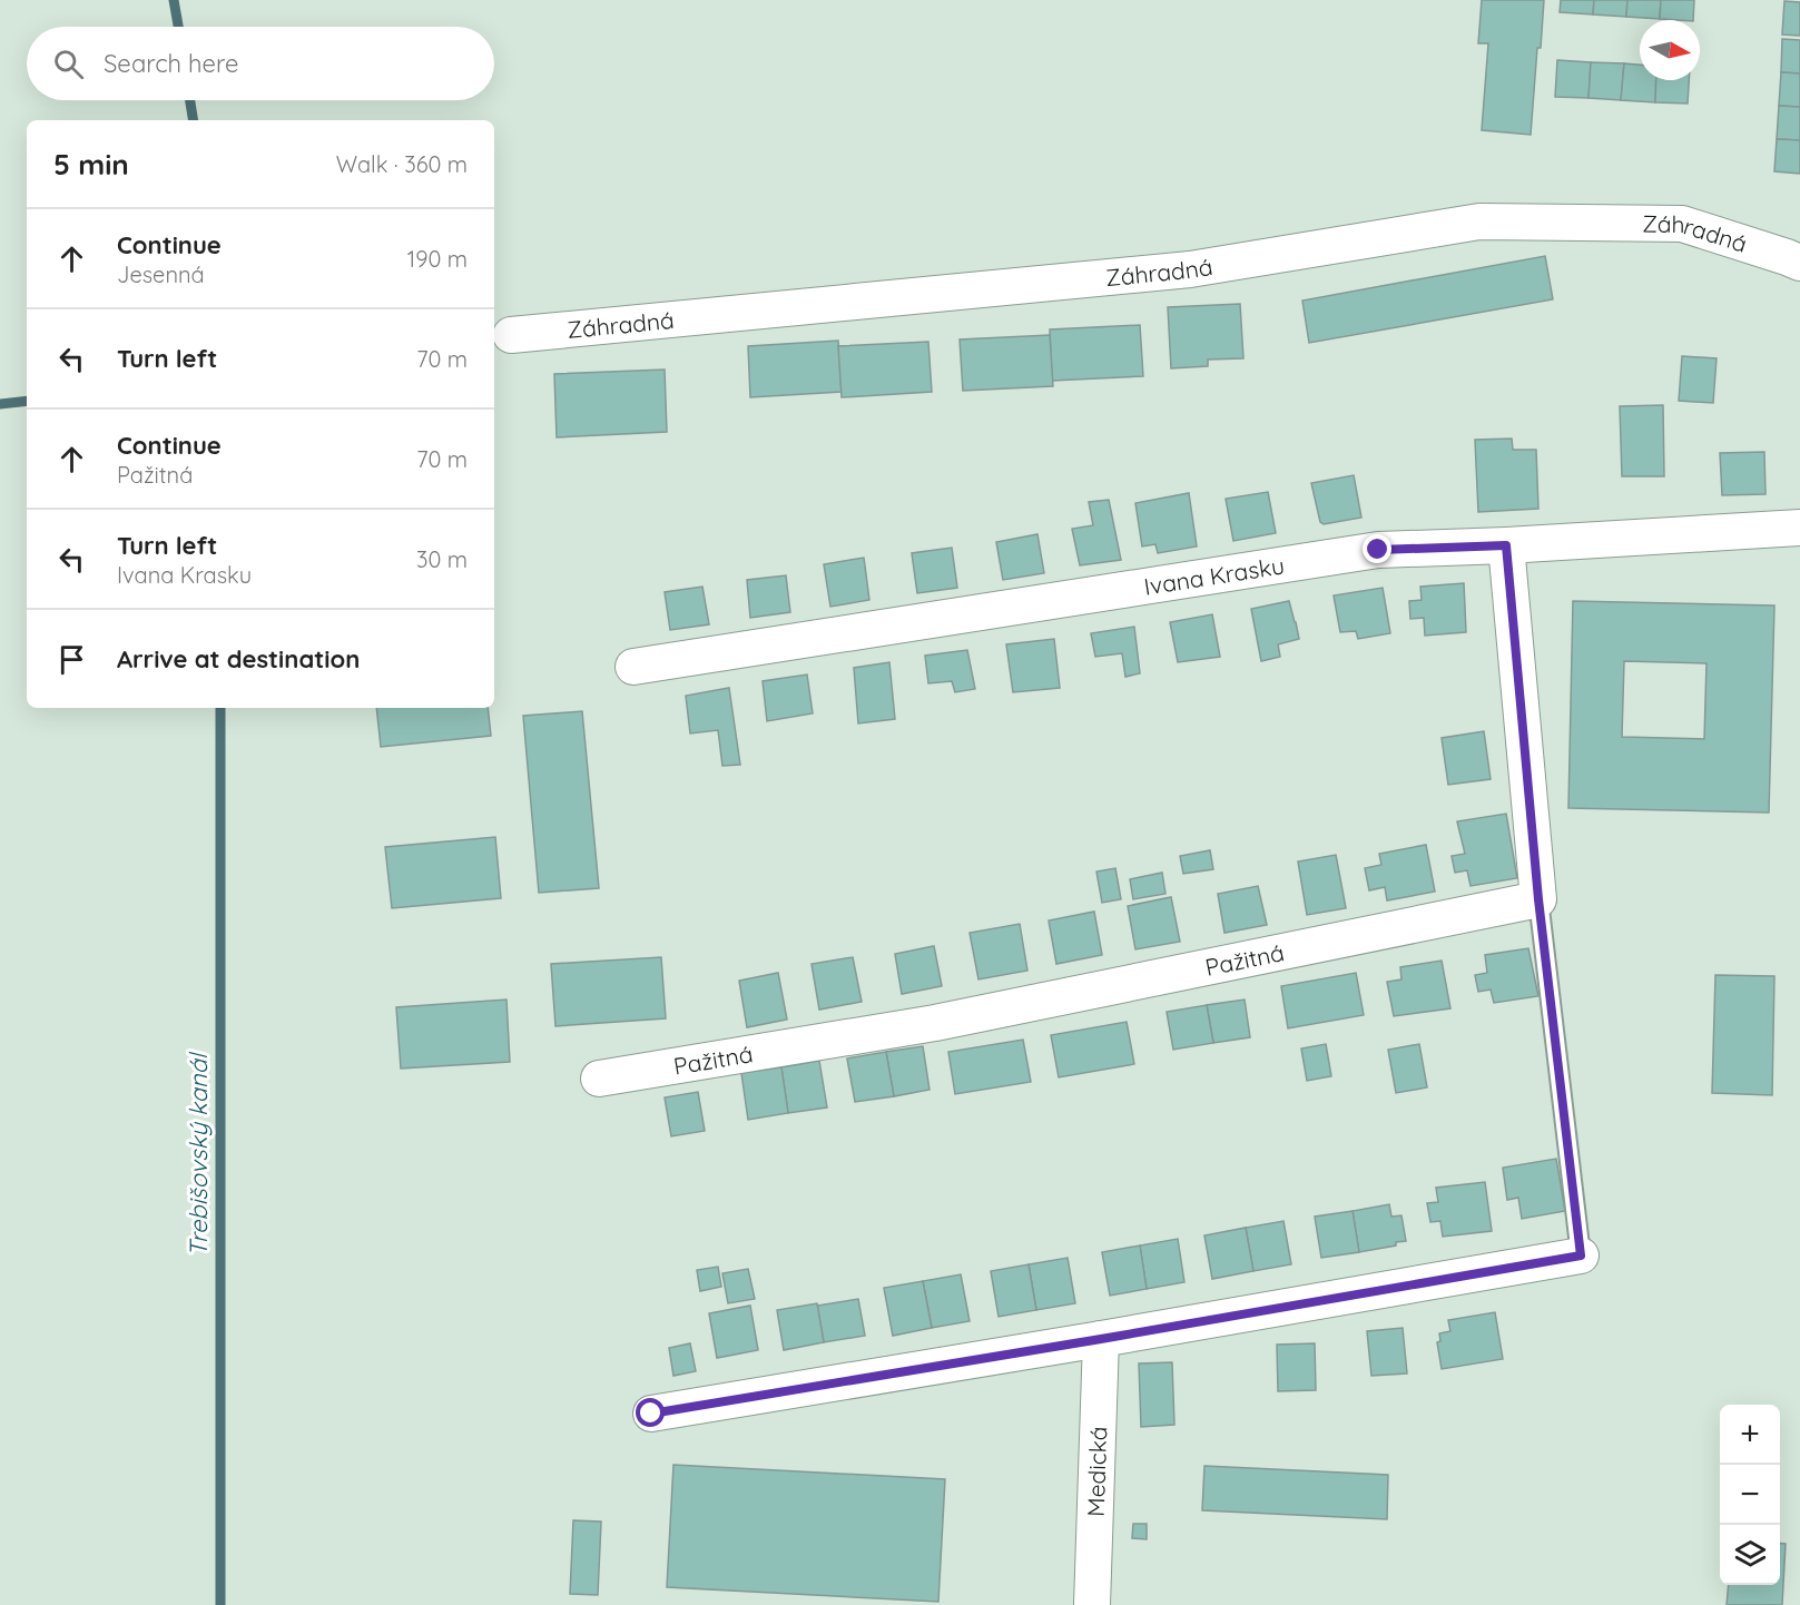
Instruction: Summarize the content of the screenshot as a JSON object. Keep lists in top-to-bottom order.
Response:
{
  "streets": {
    "street": [
      "Záhradná",
      "Ivana Krasku",
      "Pažitná",
      "Medická"
    ]
  },
  "water": ["Trebišovský kanál"],
  "north": "right",
  "page": {
    "search": "Search here",
    "heading": ["5 min", "Walk · 360 m"],
    "list": [
      ["Continue", "Jesenná", "190 m"],
      ["Turn left", "70 m"],
      ["Continue", "Pažitná", "70 m"],
      ["Turn left", "Ivana Krasku", "30 m"],
      "Arrive at destination"
    ],
    "map_buttons": ["+", "−"]
  }
}
